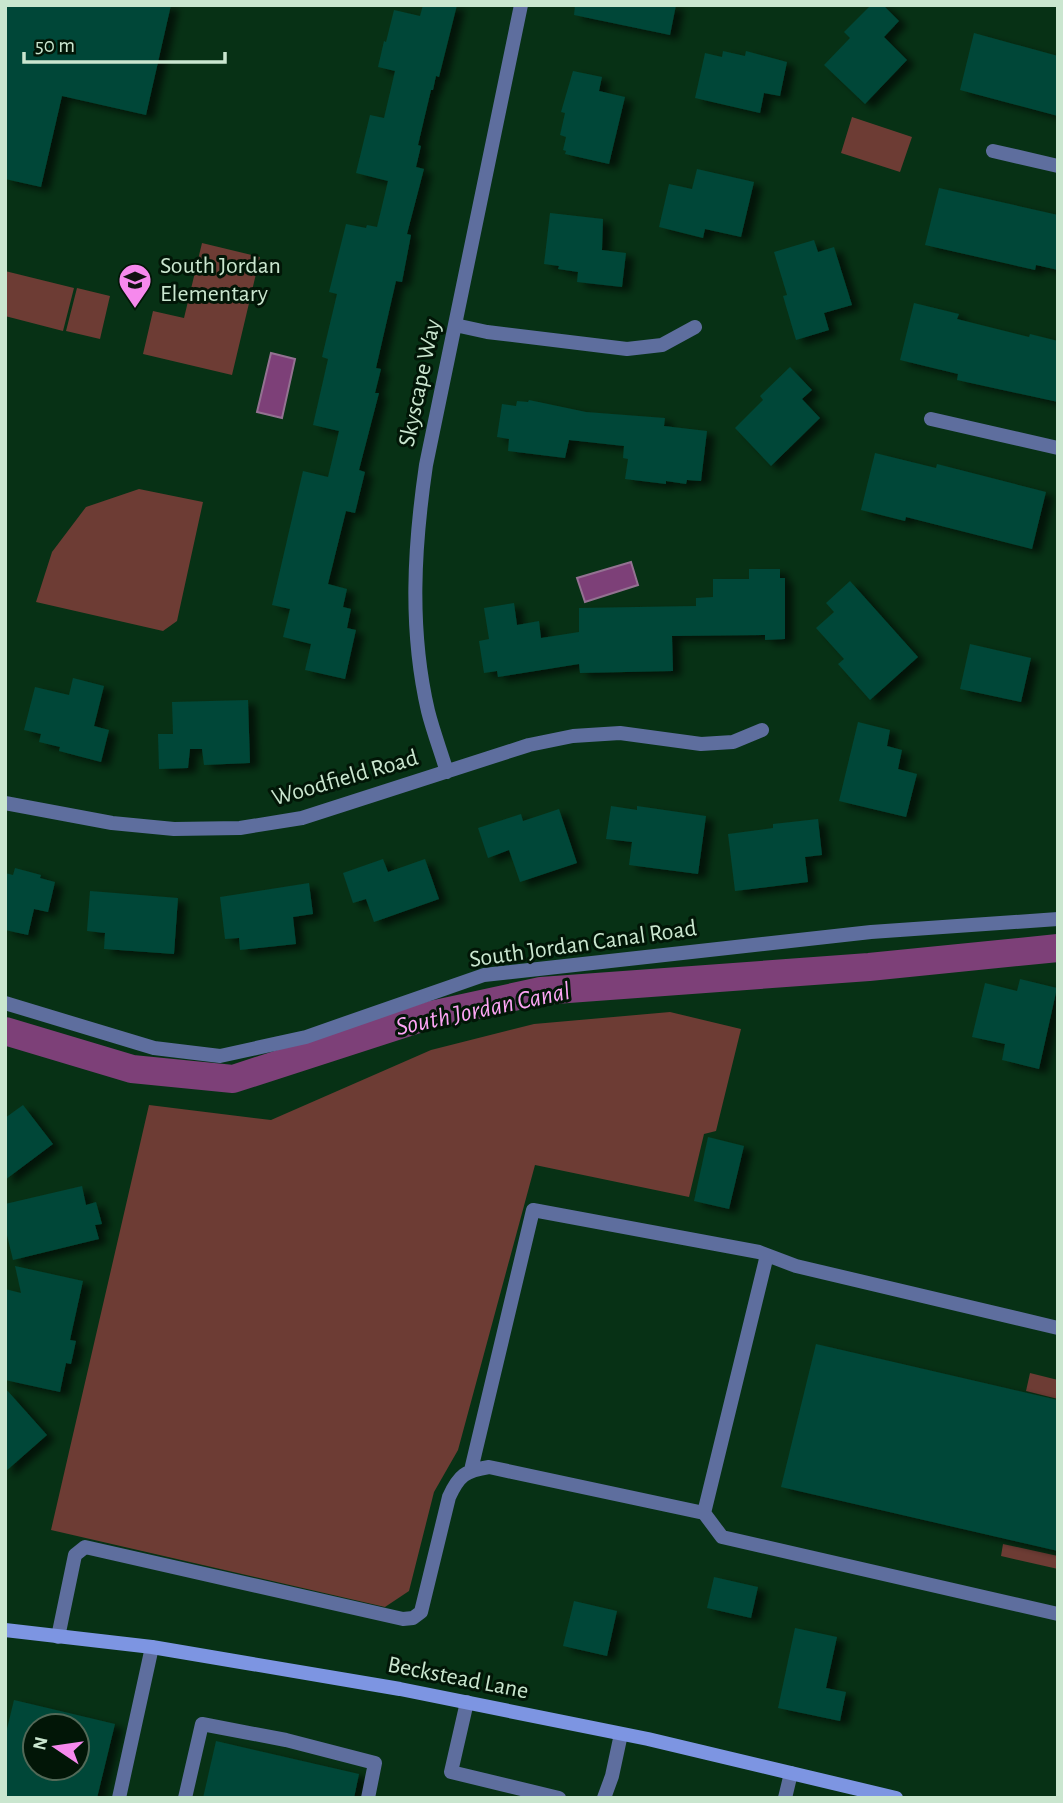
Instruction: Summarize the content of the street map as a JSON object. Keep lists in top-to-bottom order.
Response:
{
  "streets": {
    "street": [
      "Skyscape Way",
      "Woodfield Road",
      "South Jordan Canal Road",
      "Beckstead Lane"
    ]
  },
  "crossings": [
    ["Skyscape Way", "Woodfield Road"]
  ],
  "water": ["South Jordan Canal"],
  "places": {
    "school or university": ["South Jordan Elementary"]
  },
  "scale_bar": "50 m",
  "north": "left"
}
